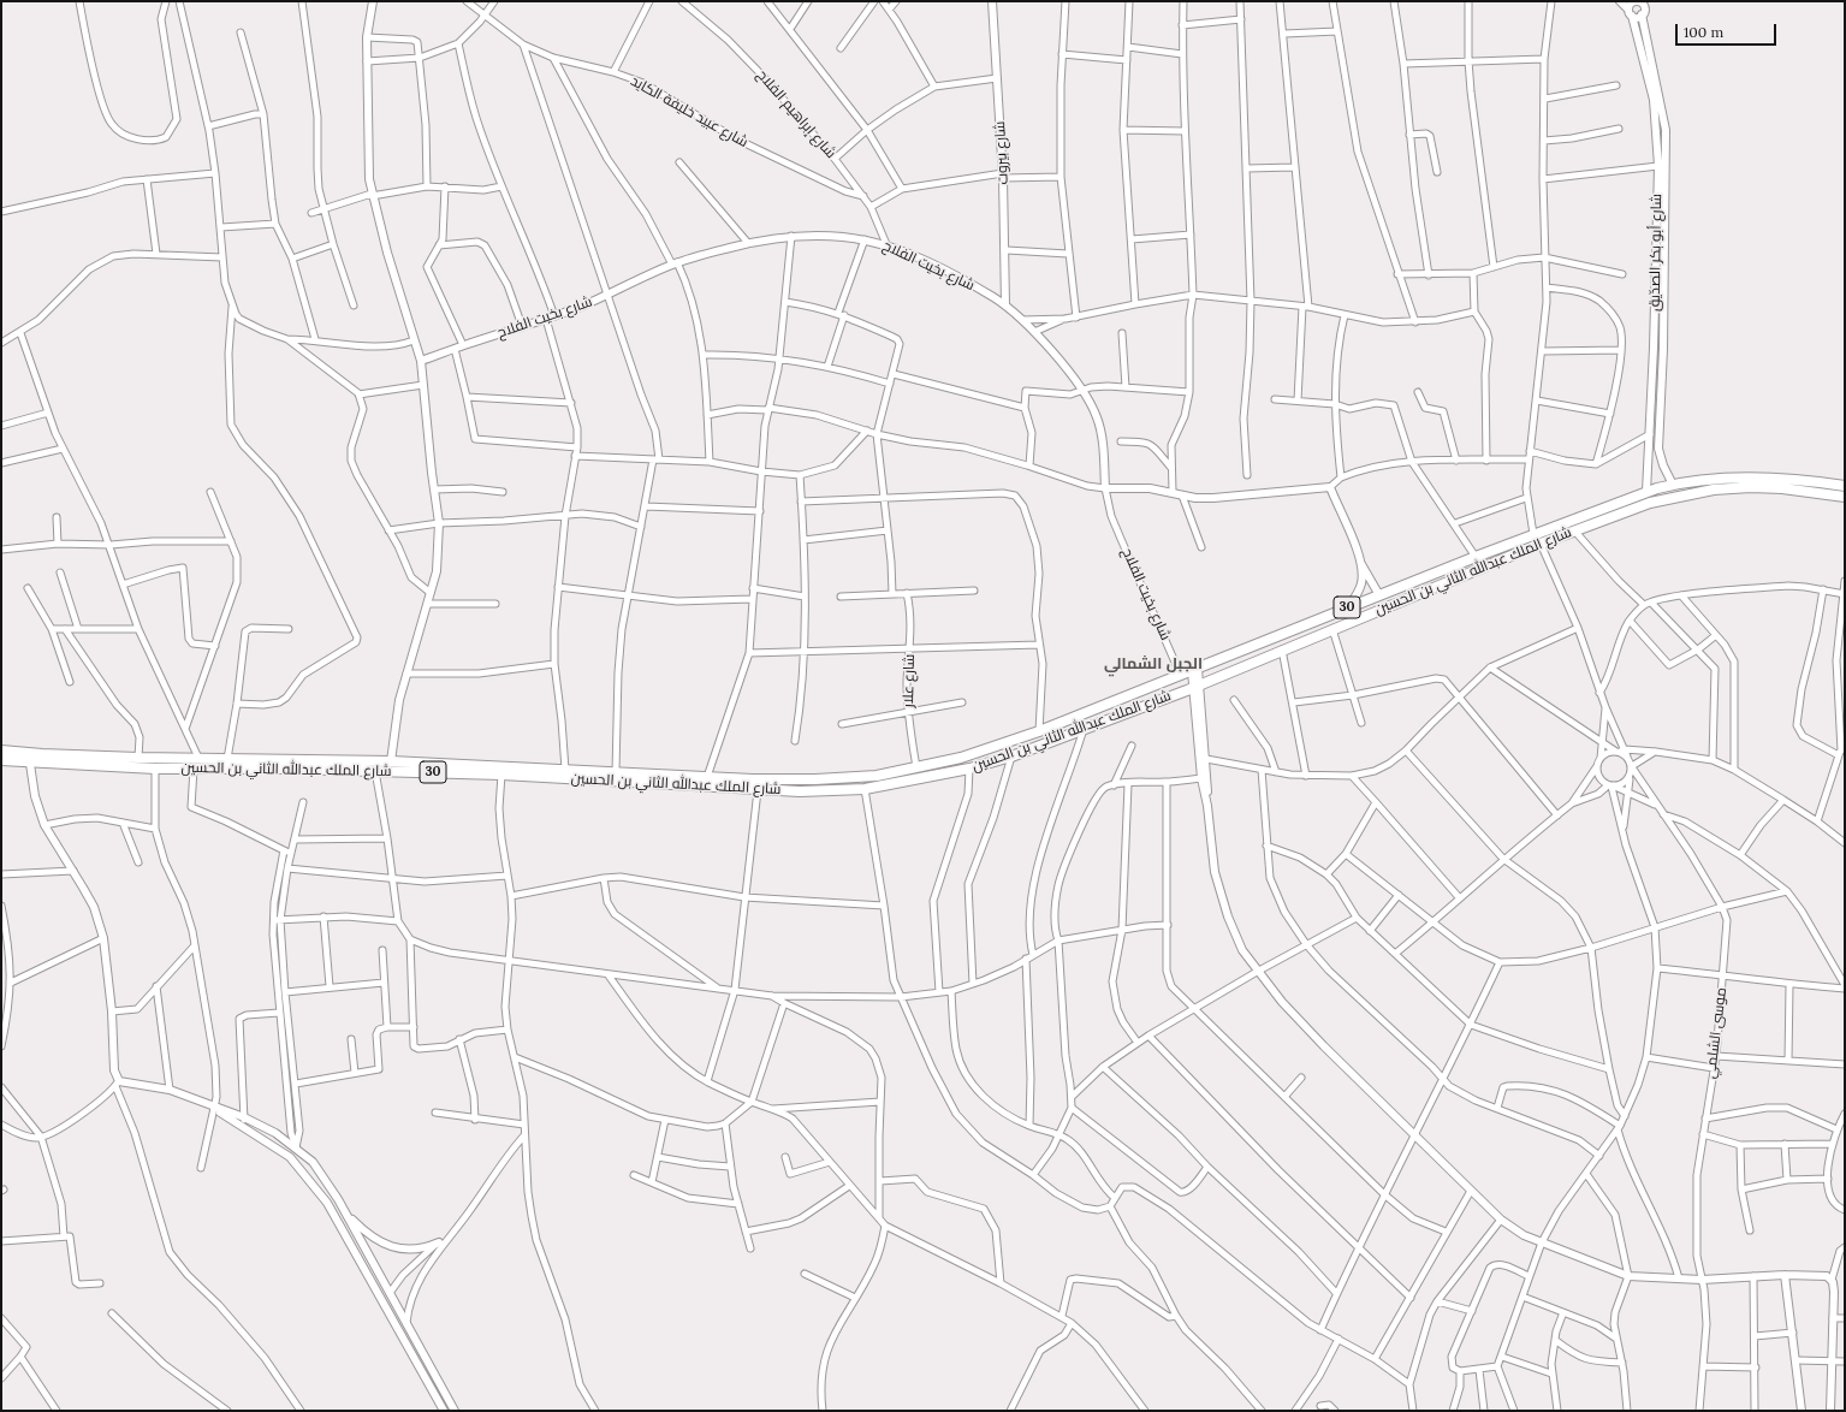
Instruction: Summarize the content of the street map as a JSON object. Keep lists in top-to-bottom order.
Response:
{
  "streets": {
    "main road": ["شارع الملك عبدالله الثاني بن الحسين", "30"],
    "street": [
      "شارع عبيد خليفة الكايد",
      "شارع إبراهيم الفلاح",
      "شارع بيروت",
      "شارع أبو بكر الصدّيق",
      "شارع بخيت الفلاح",
      "شارع علار",
      "موسى الشلمي"
    ]
  },
  "crossings": [
    ["شارع عبيد خليفة الكايد", "شارع إبراهيم الفلاح"],
    ["شارع إبراهيم الفلاح", "شارع بخيت الفلاح"],
    ["شارع بيروت", "شارع بخيت الفلاح"],
    ["شارع أبو بكر الصدّيق", "شارع الملك عبدالله الثاني بن الحسين"],
    ["شارع بخيت الفلاح", "شارع الملك عبدالله الثاني بن الحسين"],
    ["شارع الملك عبدالله الثاني بن الحسين", "شارع علار"]
  ],
  "districts": ["الجبل الشمالي"],
  "scale_bar": "100 m"
}
